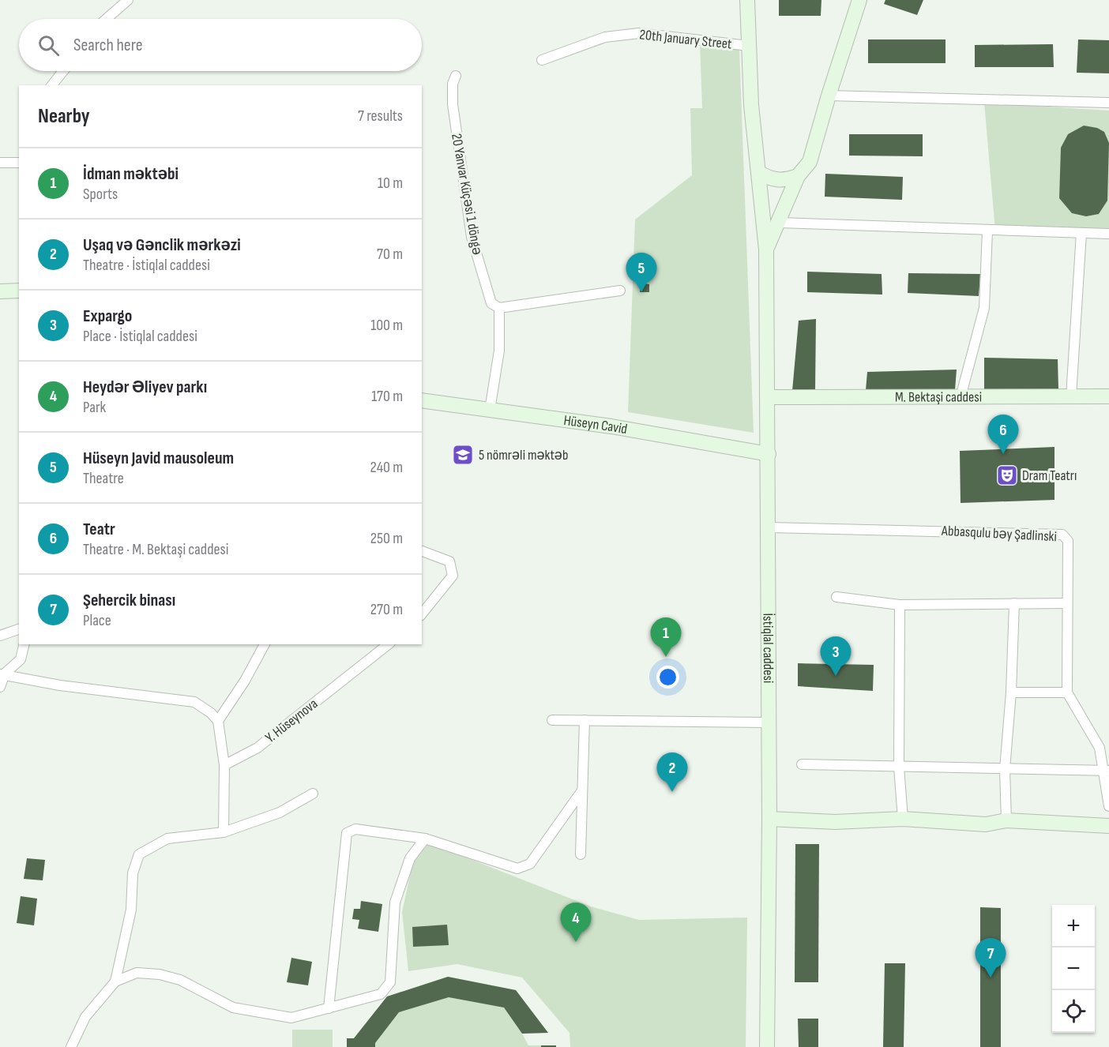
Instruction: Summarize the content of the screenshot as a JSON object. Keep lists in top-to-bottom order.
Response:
{
  "streets": {
    "main road": ["M. Bektaşi caddesi", "Hüseyn Cavid", "İstiqlal caddesi"],
    "street": [
      "20th January Street",
      "20 Yanvar Küçəsi 1 döngə",
      "Abbasqulu bəy Şadlinski",
      "Y. Hüseynova"
    ]
  },
  "crossings": [
    ["20th January Street", "İstiqlal caddesi"],
    ["M. Bektaşi caddesi", "İstiqlal caddesi"],
    ["Hüseyn Cavid", "İstiqlal caddesi"],
    ["Abbasqulu bəy Şadlinski", "İstiqlal caddesi"]
  ],
  "places": {
    "school or university": ["5 nömrəli məktəb"],
    "theatre": ["Dram Teatrı"]
  },
  "page": {
    "search": "Search here",
    "heading": ["Nearby", "7 results"],
    "list": [
      {
        "mark": "1",
        "name": "İdman məktəbi",
        "note": "Sports",
        "value": "10 m"
      },
      {
        "mark": "2",
        "name": "Uşaq və Gənclik mərkəzi",
        "note": "Theatre · İstiqlal caddesi",
        "value": "70 m"
      },
      {
        "mark": "3",
        "name": "Expargo",
        "note": "Place · İstiqlal caddesi",
        "value": "100 m"
      },
      {
        "mark": "4",
        "name": "Heydər Əliyev parkı",
        "note": "Park",
        "value": "170 m"
      },
      {
        "mark": "5",
        "name": "Hüseyn Javid mausoleum",
        "note": "Theatre",
        "value": "240 m"
      },
      {
        "mark": "6",
        "name": "Teatr",
        "note": "Theatre · M. Bektaşi caddesi",
        "value": "250 m"
      },
      {
        "mark": "7",
        "name": "Şehercik binası",
        "note": "Place",
        "value": "270 m"
      }
    ],
    "pins": [
      "5",
      "6",
      "1",
      "3",
      "2",
      "4",
      "7"
    ],
    "map_buttons": ["+", "−"]
  }
}
